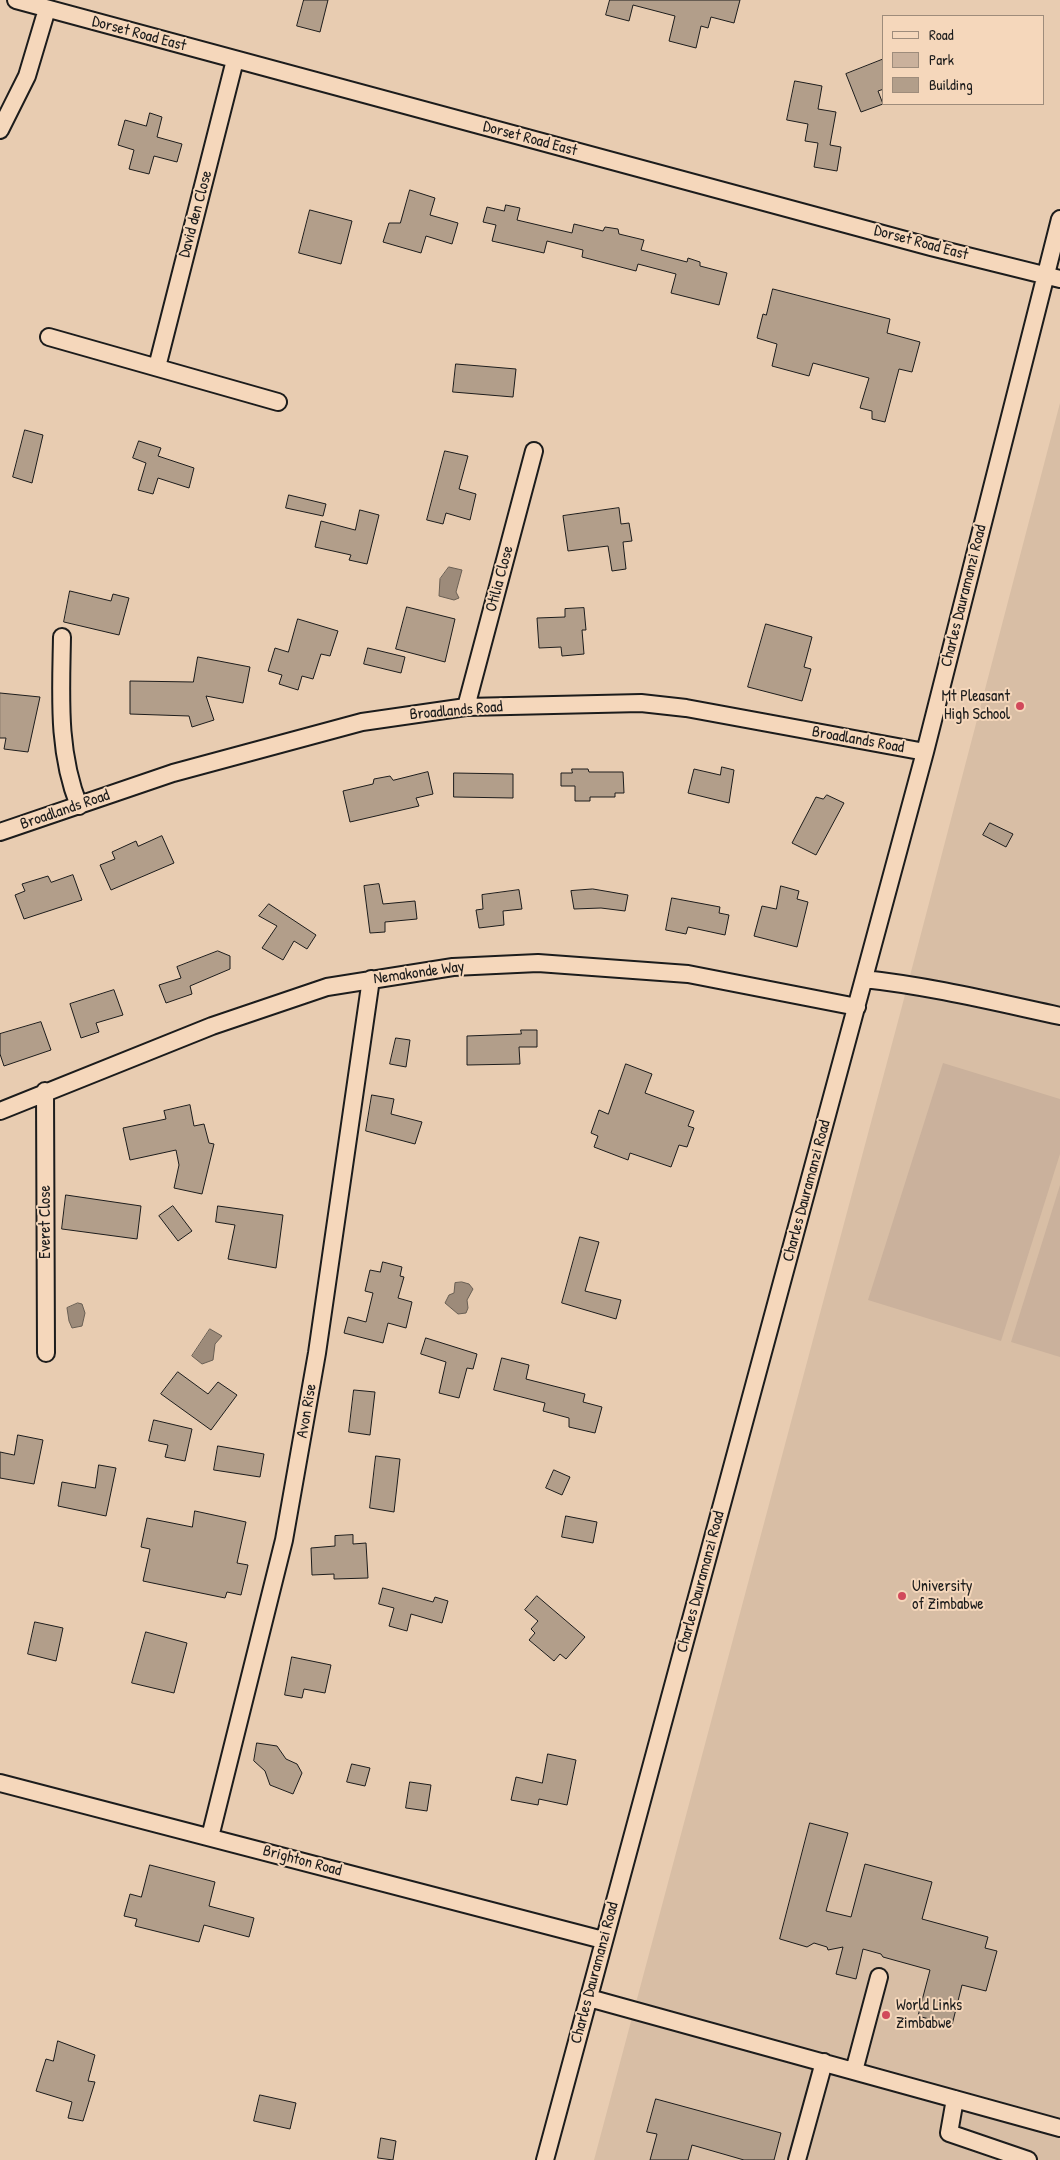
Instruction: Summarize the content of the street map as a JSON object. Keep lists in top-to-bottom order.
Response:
{
  "streets": {
    "street": [
      "Dorset Road East",
      "David den Close",
      "Otilia Close",
      "Charles Dauramanzi Road",
      "Broadlands Road",
      "Nemakonde Way",
      "Everet Close",
      "Avon Rise",
      "Brighton Road"
    ]
  },
  "crossings": [
    ["Dorset Road East", "David den Close"],
    ["Dorset Road East", "Charles Dauramanzi Road"],
    ["Otilia Close", "Broadlands Road"],
    ["Charles Dauramanzi Road", "Broadlands Road"],
    ["Charles Dauramanzi Road", "Nemakonde Way"],
    ["Charles Dauramanzi Road", "Brighton Road"],
    ["Nemakonde Way", "Everet Close"],
    ["Nemakonde Way", "Avon Rise"],
    ["Avon Rise", "Brighton Road"]
  ],
  "places": ["Mt Pleasant High School", "University of Zimbabwe", "World Links Zimbabwe"],
  "legend": ["Road", "Park", "Building"]
}
